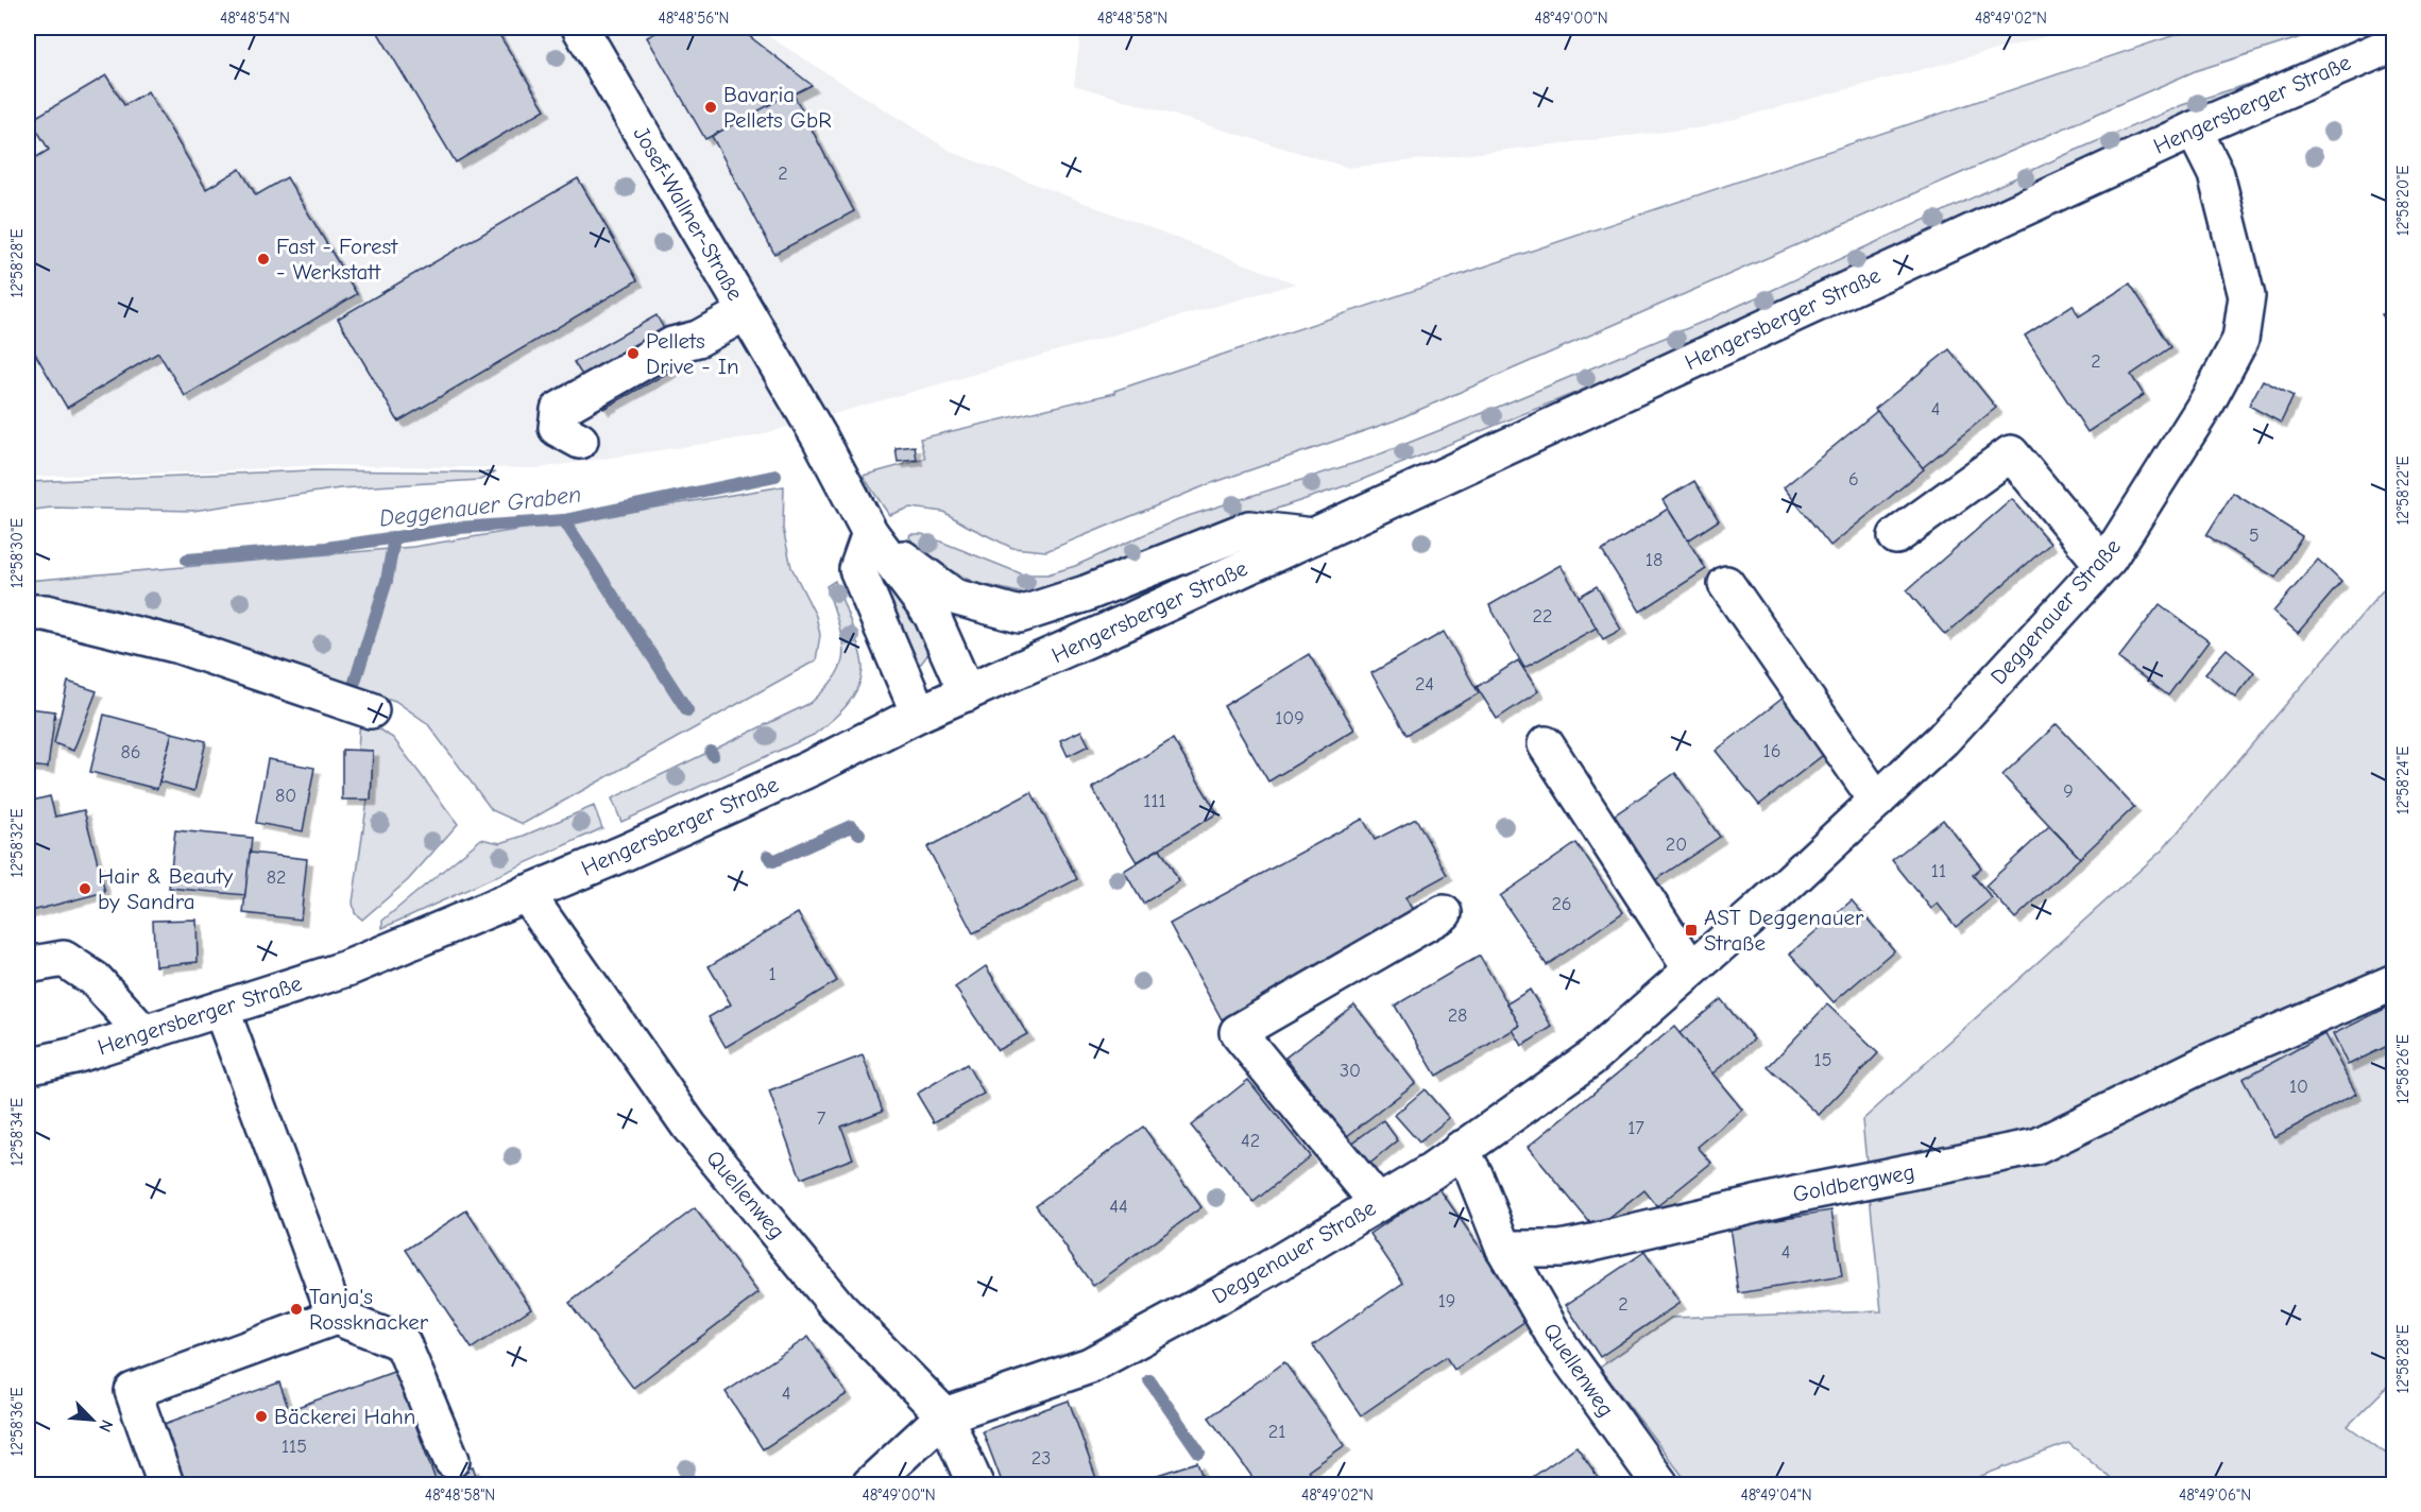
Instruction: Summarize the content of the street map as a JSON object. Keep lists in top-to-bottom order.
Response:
{
  "streets": {
    "street": [
      "Hengersberger Straße",
      "Josef-Wallner-Straße",
      "Deggenauer Straße",
      "Goldbergweg",
      "Quellenweg"
    ]
  },
  "crossings": [
    ["Hengersberger Straße", "Josef-Wallner-Straße"],
    ["Hengersberger Straße", "Deggenauer Straße"],
    ["Hengersberger Straße", "Quellenweg"],
    ["Deggenauer Straße", "Quellenweg"],
    ["Goldbergweg", "Quellenweg"]
  ],
  "water": ["Deggenauer Graben"],
  "places": {
    "other": [
      "Bavaria Pellets GbR",
      "Fast - Forest - Werkstatt",
      "Pellets Drive - In",
      "Hair & Beauty by Sandra",
      "Tanja's Rossknacker",
      "Bäckerei Hahn"
    ],
    "transit": ["AST Deggenauer Straße"]
  },
  "house_numbers": [
    "2",
    "2",
    "4",
    "6",
    "5",
    "18",
    "22",
    "24",
    "109",
    "16",
    "86",
    "9",
    "80",
    "111",
    "20",
    "11",
    "82",
    "26",
    "1",
    "28",
    "15",
    "30",
    "10",
    "7",
    "17",
    "42",
    "44",
    "4",
    "19",
    "2",
    "4",
    "21",
    "115",
    "23"
  ],
  "north": "bottom right",
  "coordinates": [
    "48°48'54\"N",
    "48°48'56\"N",
    "48°48'58\"N",
    "48°49'00\"N",
    "48°49'02\"N",
    "12°58'20\"E",
    "12°58'28\"E",
    "12°58'22\"E",
    "12°58'30\"E",
    "12°58'24\"E",
    "12°58'32\"E",
    "12°58'26\"E",
    "12°58'34\"E",
    "12°58'36\"E",
    "48°49'04\"N",
    "48°49'06\"N"
  ]
}
